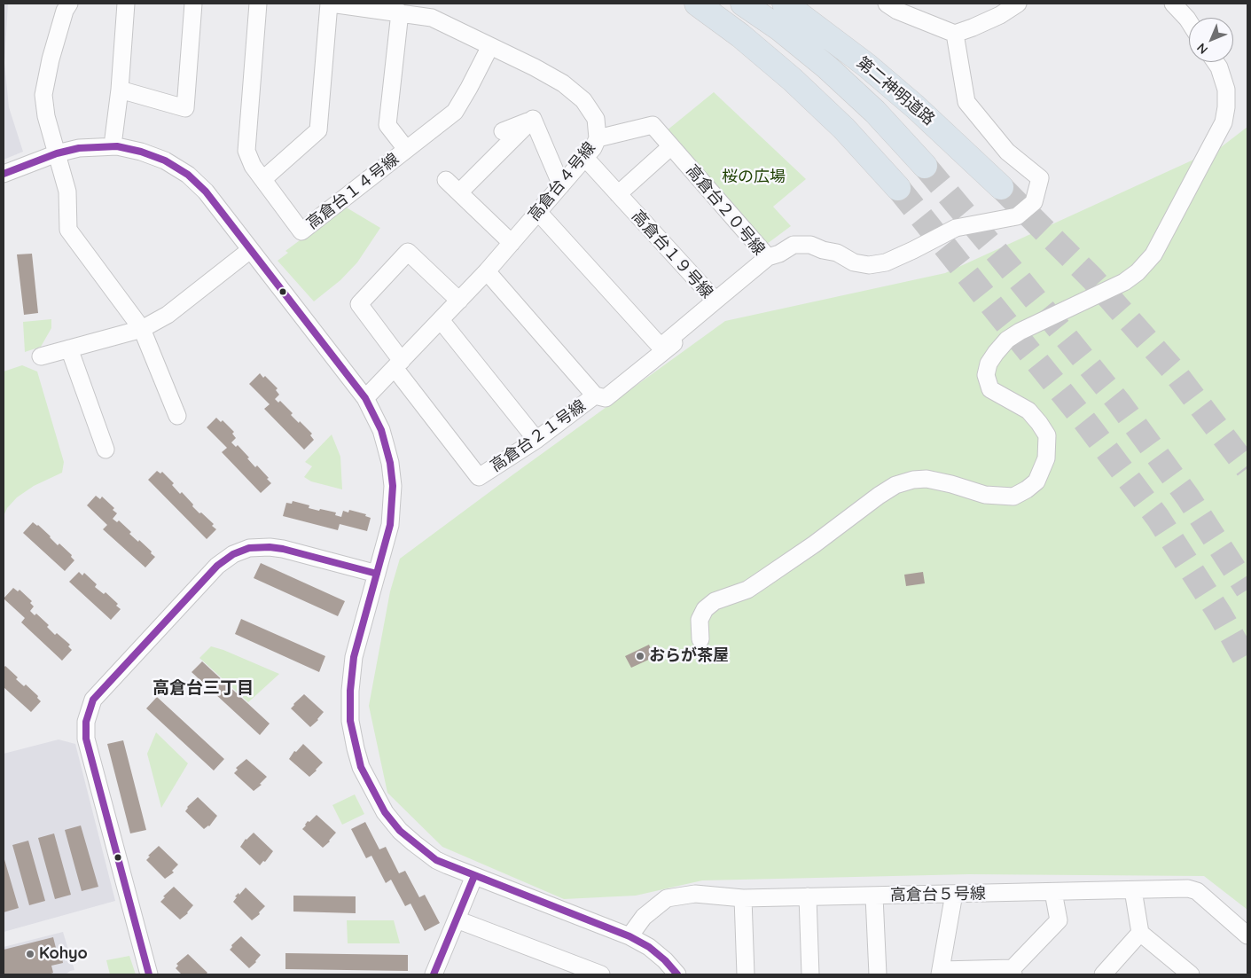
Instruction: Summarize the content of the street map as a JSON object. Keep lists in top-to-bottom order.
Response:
{
  "streets": {
    "highway": ["第二神明道路"],
    "street": [
      "高倉台４号線",
      "高倉台１４号線",
      "高倉台２０号線",
      "高倉台１９号線",
      "高倉台２１号線",
      "高倉台５号線"
    ]
  },
  "crossings": [
    ["高倉台４号線", "高倉台１４号線"],
    ["高倉台４号線", "高倉台２０号線"],
    ["高倉台４号線", "高倉台１９号線"],
    ["高倉台４号線", "高倉台２１号線"],
    ["高倉台２０号線", "高倉台１９号線"]
  ],
  "districts": ["高倉台三丁目"],
  "parks": ["桜の広場"],
  "places": ["おらが茶屋", "Kohyo"],
  "north": "bottom left"
}
